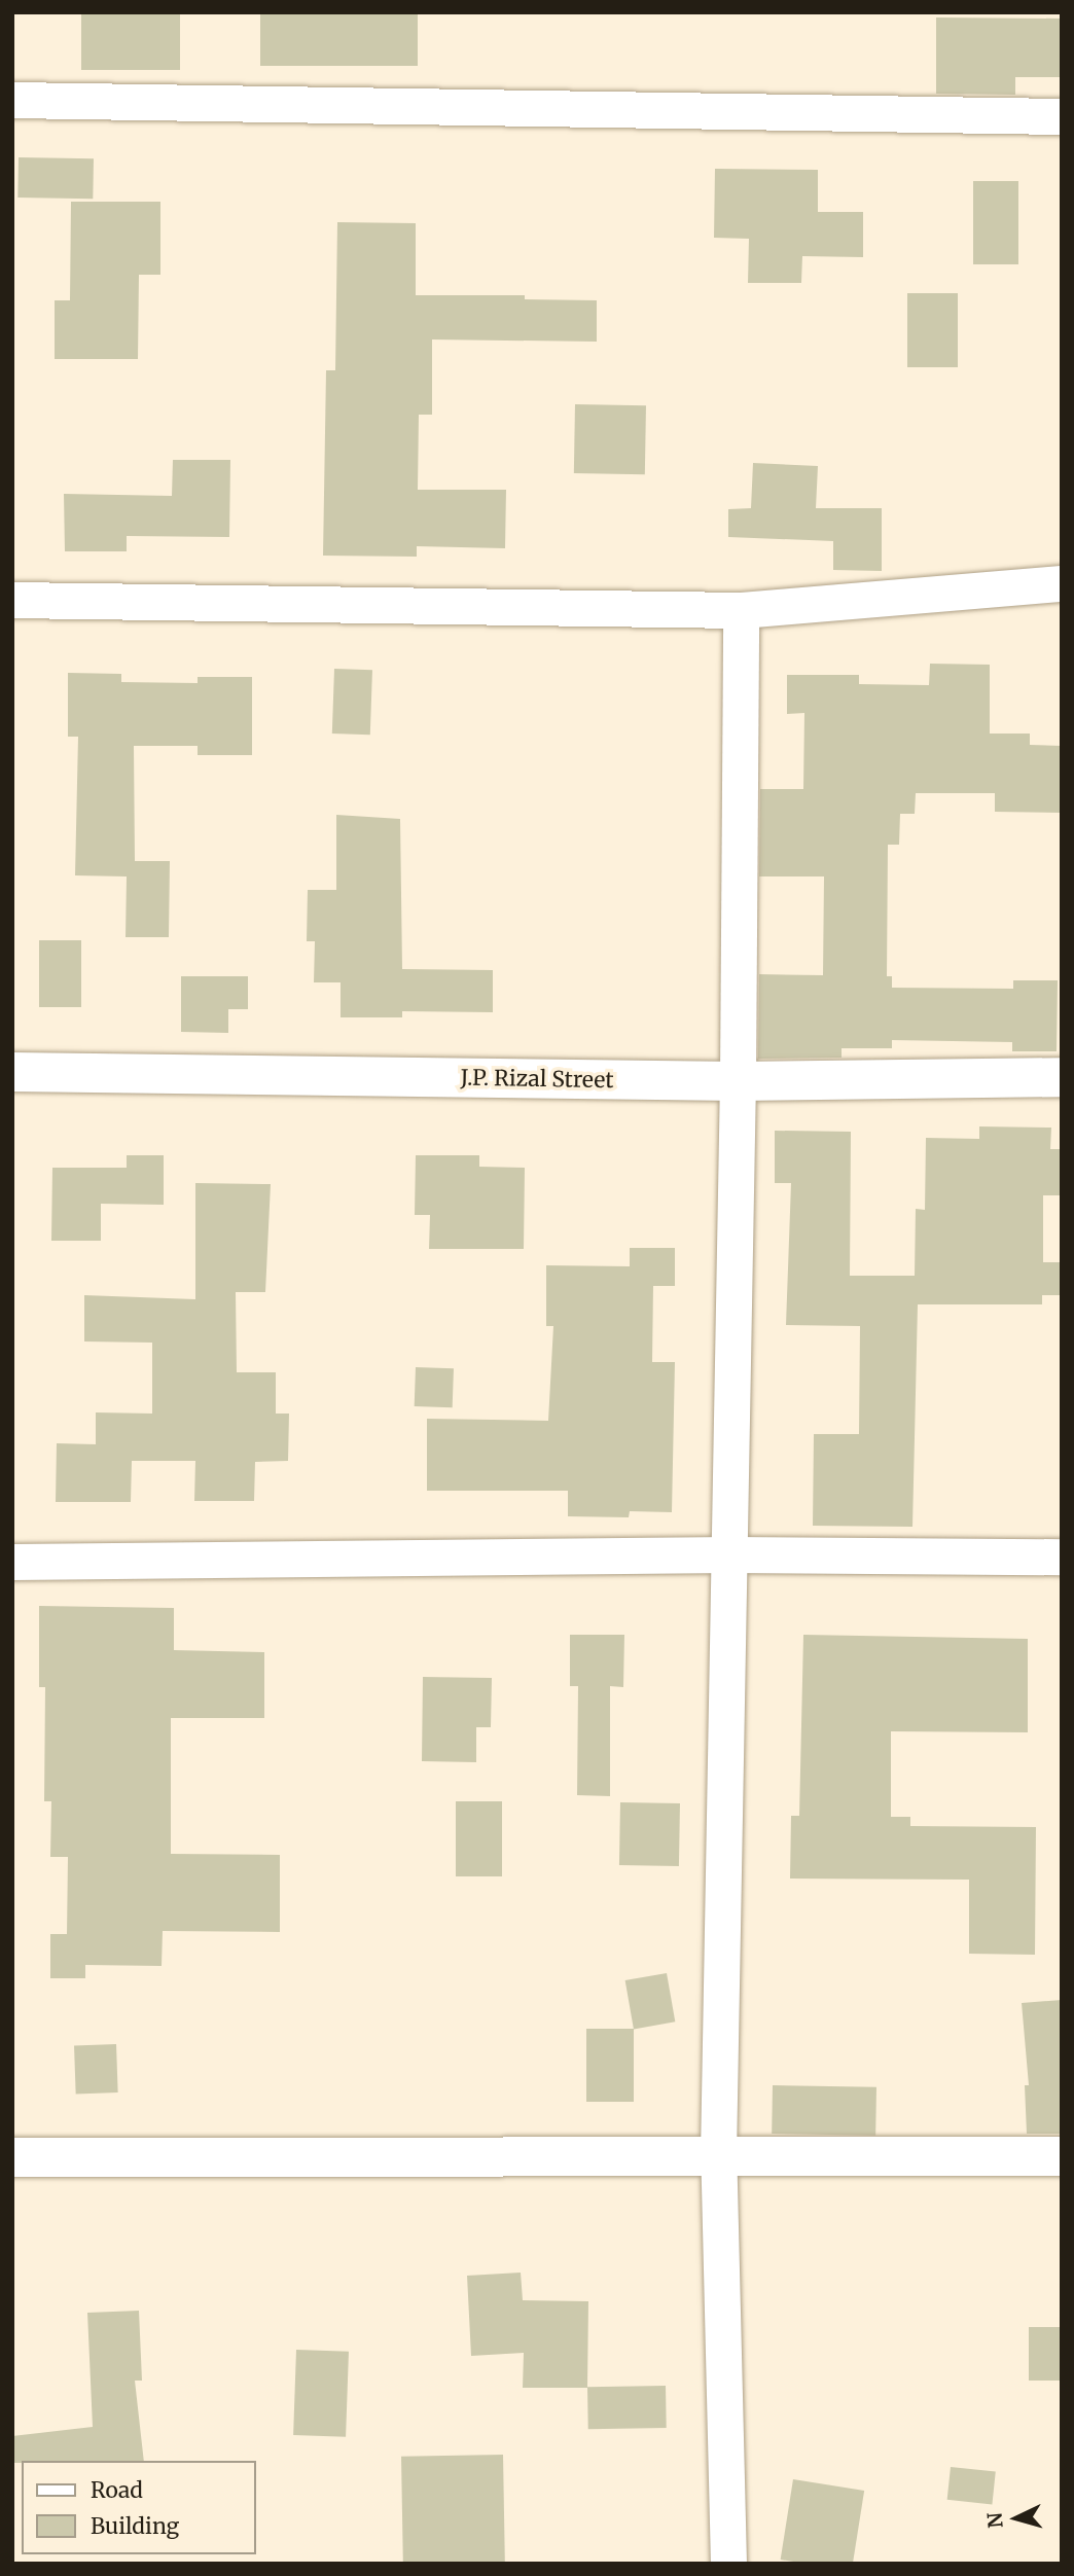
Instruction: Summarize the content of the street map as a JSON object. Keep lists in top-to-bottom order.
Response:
{
  "streets": {
    "street": ["J.P. Rizal Street"]
  },
  "legend": ["Road", "Building"],
  "north": "left"
}
